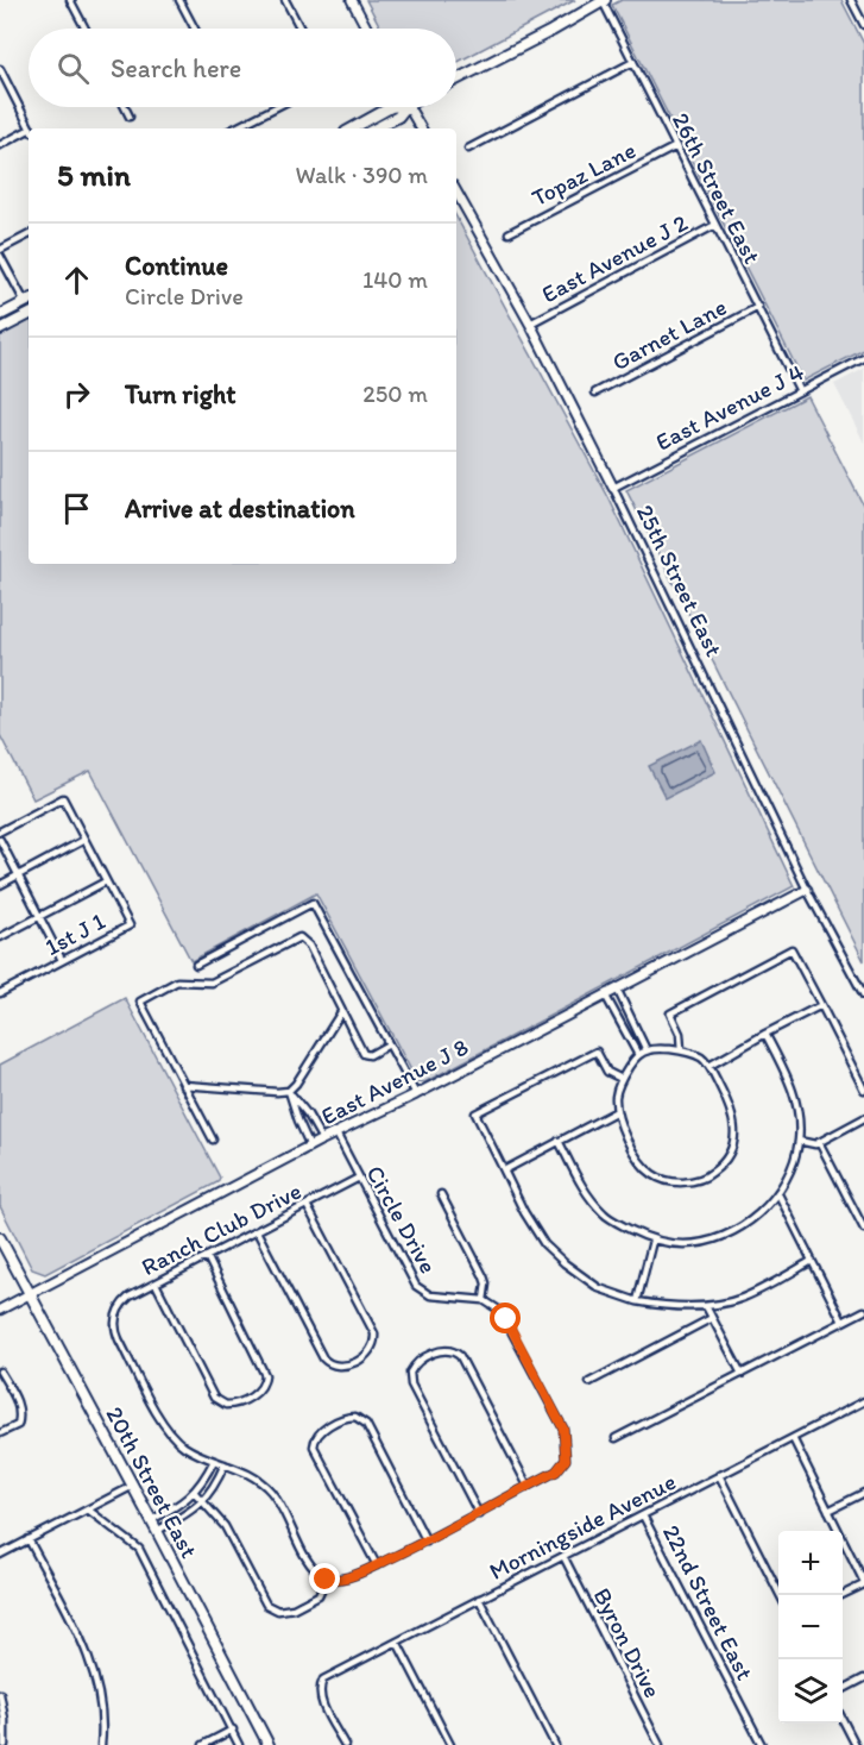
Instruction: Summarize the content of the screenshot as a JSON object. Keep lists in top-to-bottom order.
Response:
{
  "streets": {
    "main road": ["20th Street East"],
    "street": [
      "Topaz Lane",
      "26th Street East",
      "East Avenue J 2",
      "Garnet Lane",
      "East Avenue J 4",
      "25th Street East",
      "1st J 1",
      "East Avenue J 8",
      "Circle Drive",
      "Ranch Club Drive",
      "Morningside Avenue",
      "22nd Street East",
      "Byron Drive"
    ]
  },
  "crossings": [
    ["Topaz Lane", "26th Street East"],
    ["26th Street East", "East Avenue J 2"],
    ["26th Street East", "Garnet Lane"],
    ["26th Street East", "East Avenue J 4"],
    ["East Avenue J 2", "25th Street East"],
    ["East Avenue J 4", "25th Street East"],
    ["25th Street East", "East Avenue J 8"],
    ["East Avenue J 8", "Circle Drive"],
    ["East Avenue J 8", "20th Street East"],
    ["Circle Drive", "Ranch Club Drive"],
    ["Morningside Avenue", "22nd Street East"],
    ["Morningside Avenue", "Byron Drive"]
  ],
  "page": {
    "search": "Search here",
    "heading": ["5 min", "Walk · 390 m"],
    "list": [
      ["Continue", "Circle Drive", "140 m"],
      ["Turn right", "250 m"],
      "Arrive at destination"
    ],
    "map_buttons": ["+", "−"]
  }
}
